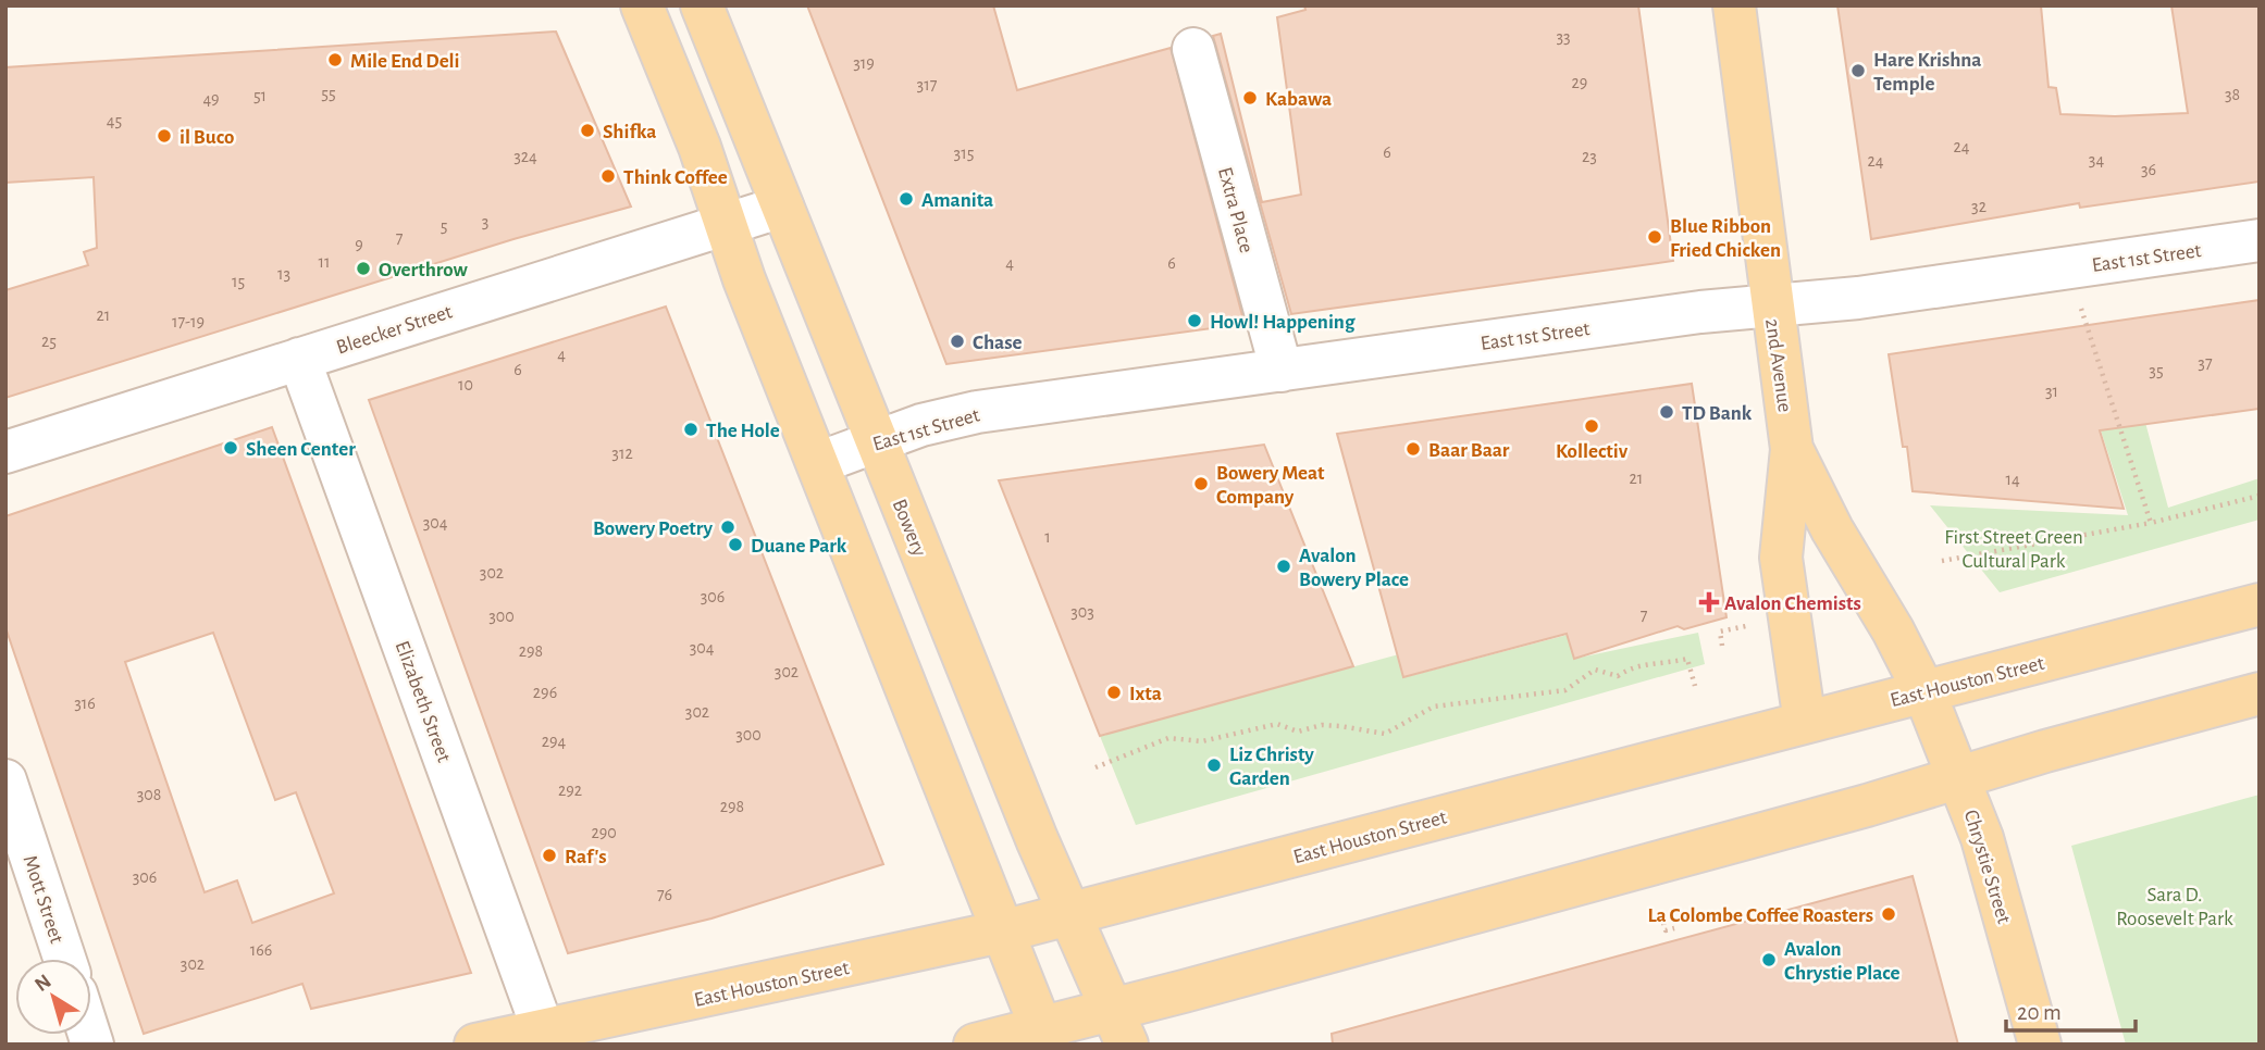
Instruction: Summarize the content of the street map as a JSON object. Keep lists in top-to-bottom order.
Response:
{
  "streets": {
    "main road": [
      "2nd Avenue",
      "Bowery",
      "East Houston Street",
      "Chrystie Street"
    ],
    "street": [
      "Extra Place",
      "East 1st Street",
      "Bleecker Street",
      "Elizabeth Street",
      "Mott Street"
    ]
  },
  "crossings": [
    ["Extra Place", "East 1st Street"],
    ["East 1st Street", "2nd Avenue"],
    ["East 1st Street", "Bowery"],
    ["Bleecker Street", "Bowery"],
    ["Bleecker Street", "Elizabeth Street"],
    ["2nd Avenue", "East Houston Street"],
    ["2nd Avenue", "Chrystie Street"],
    ["Bowery", "East Houston Street"],
    ["East Houston Street", "Elizabeth Street"],
    ["East Houston Street", "Chrystie Street"]
  ],
  "parks": ["First Street Green Cultural Park", "Sara D. Roosevelt Park"],
  "places": {
    "other": [
      "Mile End Deli",
      "Hare Krishna Temple",
      "Kabawa",
      "Shifka",
      "il Buco",
      "Think Coffee",
      "Amanita",
      "Blue Ribbon Fried Chicken",
      "Overthrow",
      "Howl! Happening",
      "Chase",
      "TD Bank",
      "Kollectiv",
      "The Hole",
      "Sheen Center",
      "Baar Baar",
      "Bowery Meat Company",
      "Bowery Poetry",
      "Duane Park",
      "Avalon Bowery Place",
      "Ixta",
      "Liz Christy Garden",
      "Raf's",
      "La Colombe Coffee Roasters",
      "Avalon Chrystie Place"
    ],
    "health": ["Avalon Chemists"]
  },
  "house_numbers": [
    "33",
    "319",
    "29",
    "317",
    "55",
    "38",
    "51",
    "49",
    "45",
    "24",
    "6",
    "315",
    "324",
    "23",
    "34",
    "24",
    "36",
    "32",
    "3",
    "5",
    "7",
    "9",
    "11",
    "4",
    "6",
    "13",
    "15",
    "21",
    "17-19",
    "25",
    "4",
    "37",
    "6",
    "35",
    "10",
    "31",
    "312",
    "21",
    "14",
    "304",
    "1",
    "302",
    "306",
    "303",
    "7",
    "300",
    "304",
    "298",
    "302",
    "296",
    "316",
    "302",
    "300",
    "294",
    "292",
    "308",
    "298",
    "290",
    "306",
    "76",
    "166",
    "302"
  ],
  "scale_bar": "20 m",
  "north": "top left"
}
